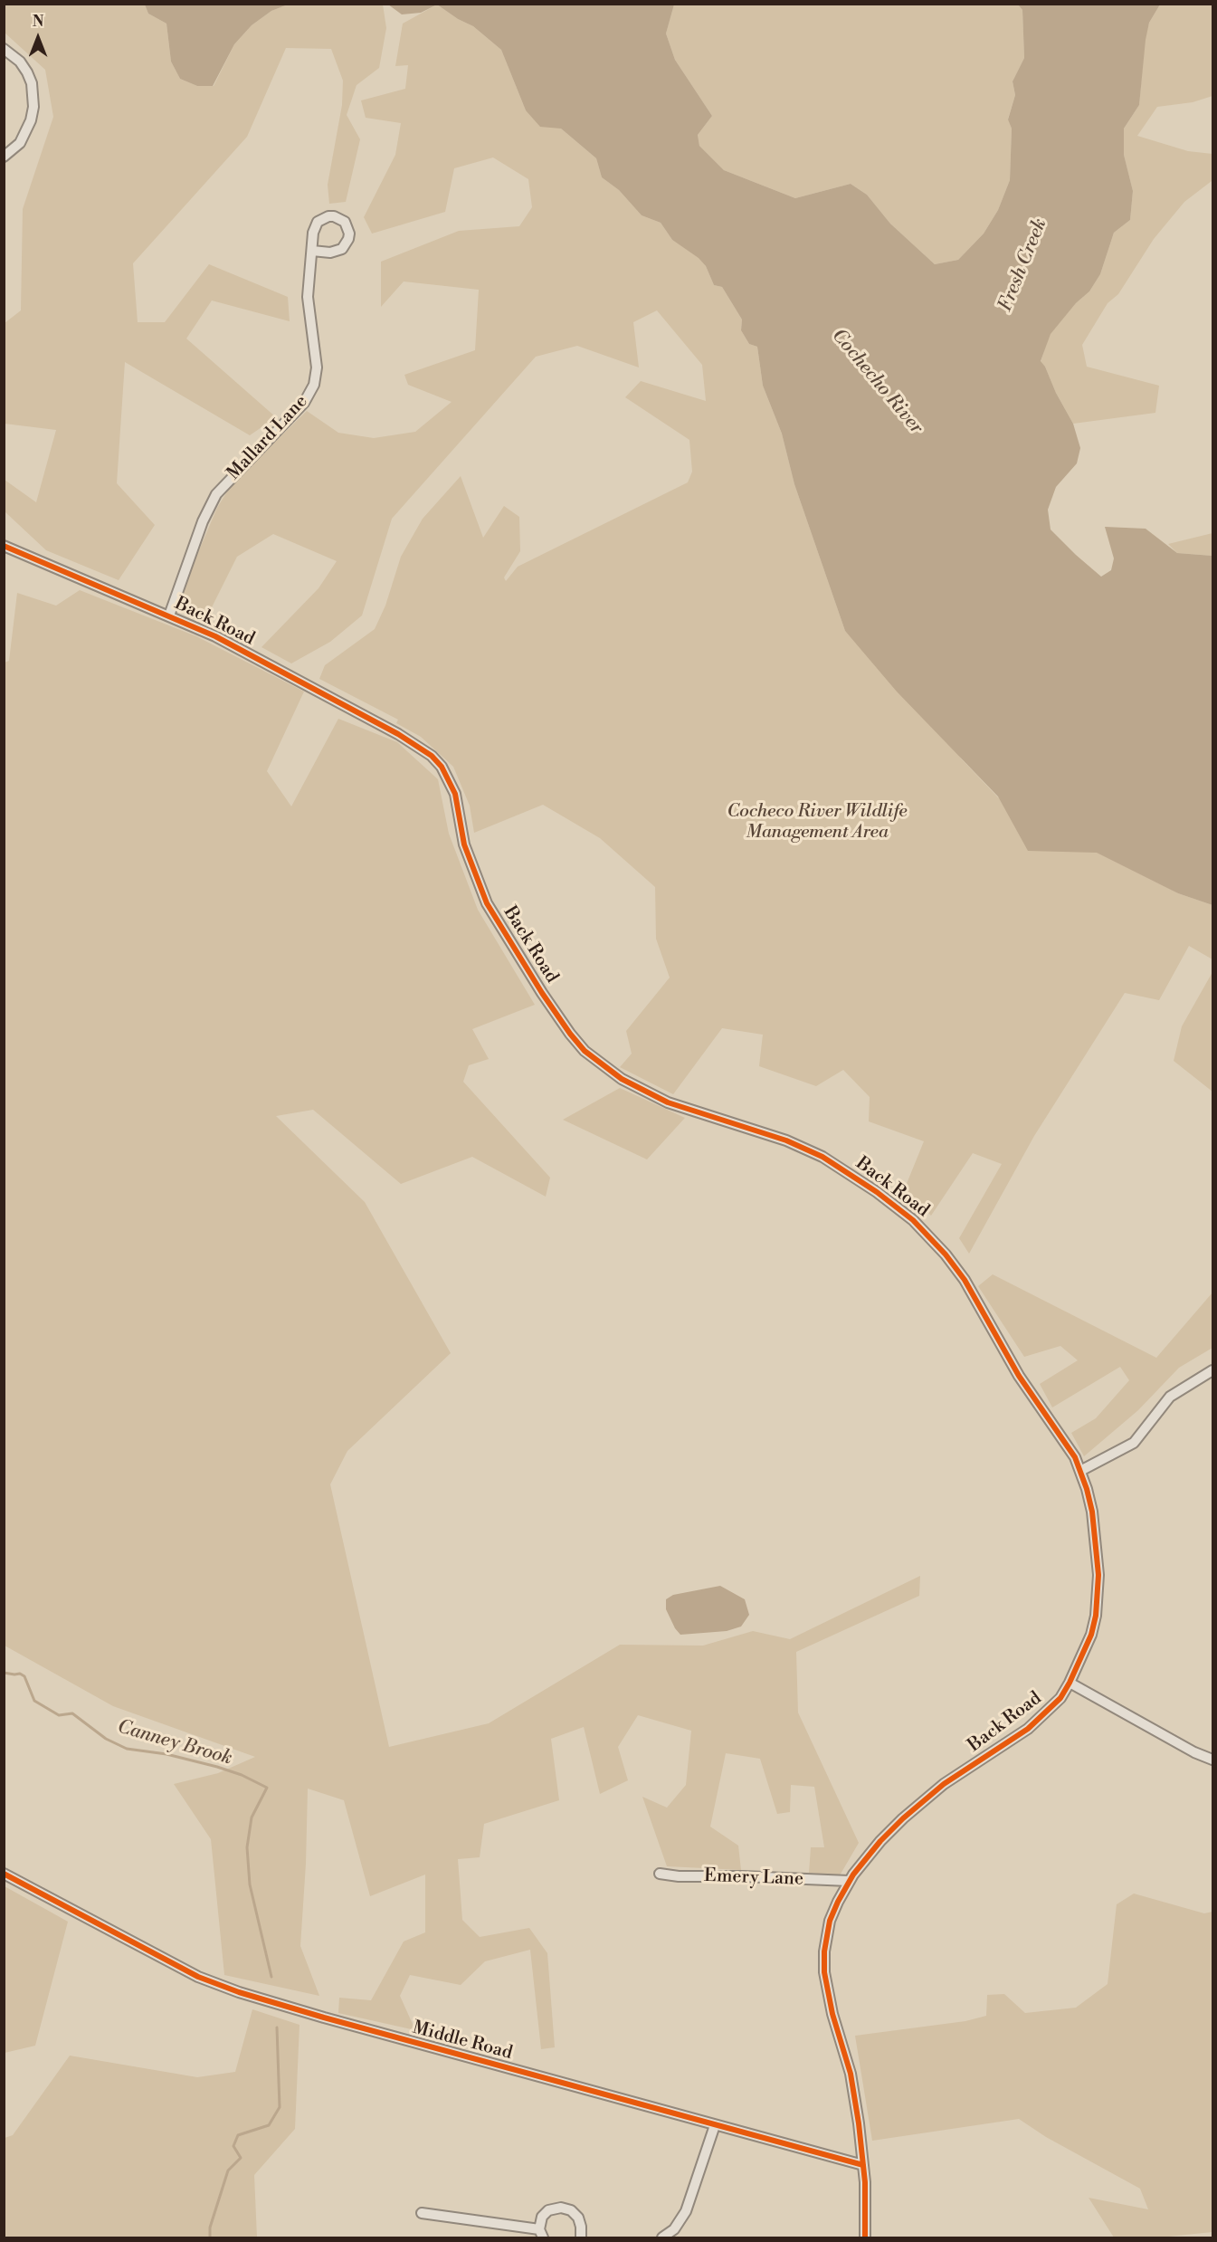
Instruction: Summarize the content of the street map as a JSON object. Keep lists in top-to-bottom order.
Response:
{
  "streets": {
    "street": [
      "Mallard Lane",
      "Back Road",
      "Emery Lane",
      "Middle Road"
    ]
  },
  "crossings": [
    ["Mallard Lane", "Back Road"],
    ["Back Road", "Emery Lane"],
    ["Back Road", "Middle Road"]
  ],
  "water": ["Fresh Creek", "Cochecho River", "Canney Brook"],
  "parks": ["Cocheco River Wildlife Management Area"],
  "north": "top"
}
